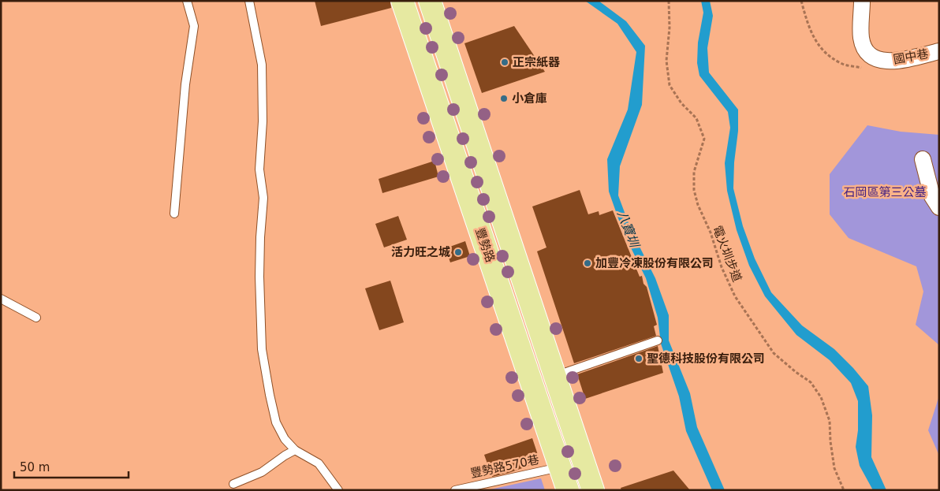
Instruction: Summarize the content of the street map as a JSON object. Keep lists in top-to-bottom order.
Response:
{
  "streets": {
    "main road": ["豐勢路"],
    "street": ["國中巷"],
    "lane": ["豐勢路570巷"],
    "path": ["電火圳步道"]
  },
  "crossings": [
    ["豐勢路", "豐勢路570巷"]
  ],
  "water": ["八寶圳"],
  "parks": ["石岡區第三公墓"],
  "places": [
    "正宗紙器",
    "小倉庫",
    "活力旺之城",
    "加豐冷凍股份有限公司",
    "聖德科技股份有限公司"
  ],
  "scale_bar": "50 m"
}
